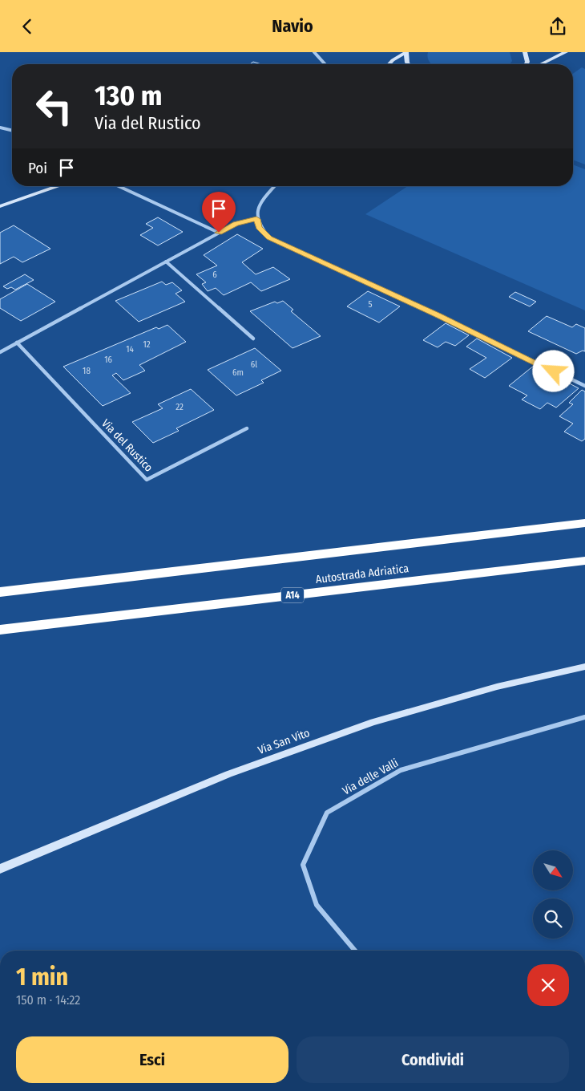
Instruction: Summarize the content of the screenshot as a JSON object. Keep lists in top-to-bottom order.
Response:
{
  "streets": {
    "highway": ["Autostrada Adriatica", "A14"],
    "street": ["Via del Rustico", "Via San Vito", "Via delle Valli"]
  },
  "house_numbers": [
    "6",
    "5",
    "12",
    "14",
    "16",
    "6l",
    "18",
    "6m",
    "22"
  ],
  "north": "bottom right",
  "page": {
    "header": "Navio",
    "turn": ["130 m", "Via del Rustico"],
    "then": "Poi",
    "heading": ["1 min", "150 m · 14:22"],
    "buttons": ["Esci", "Condividi"]
  }
}
